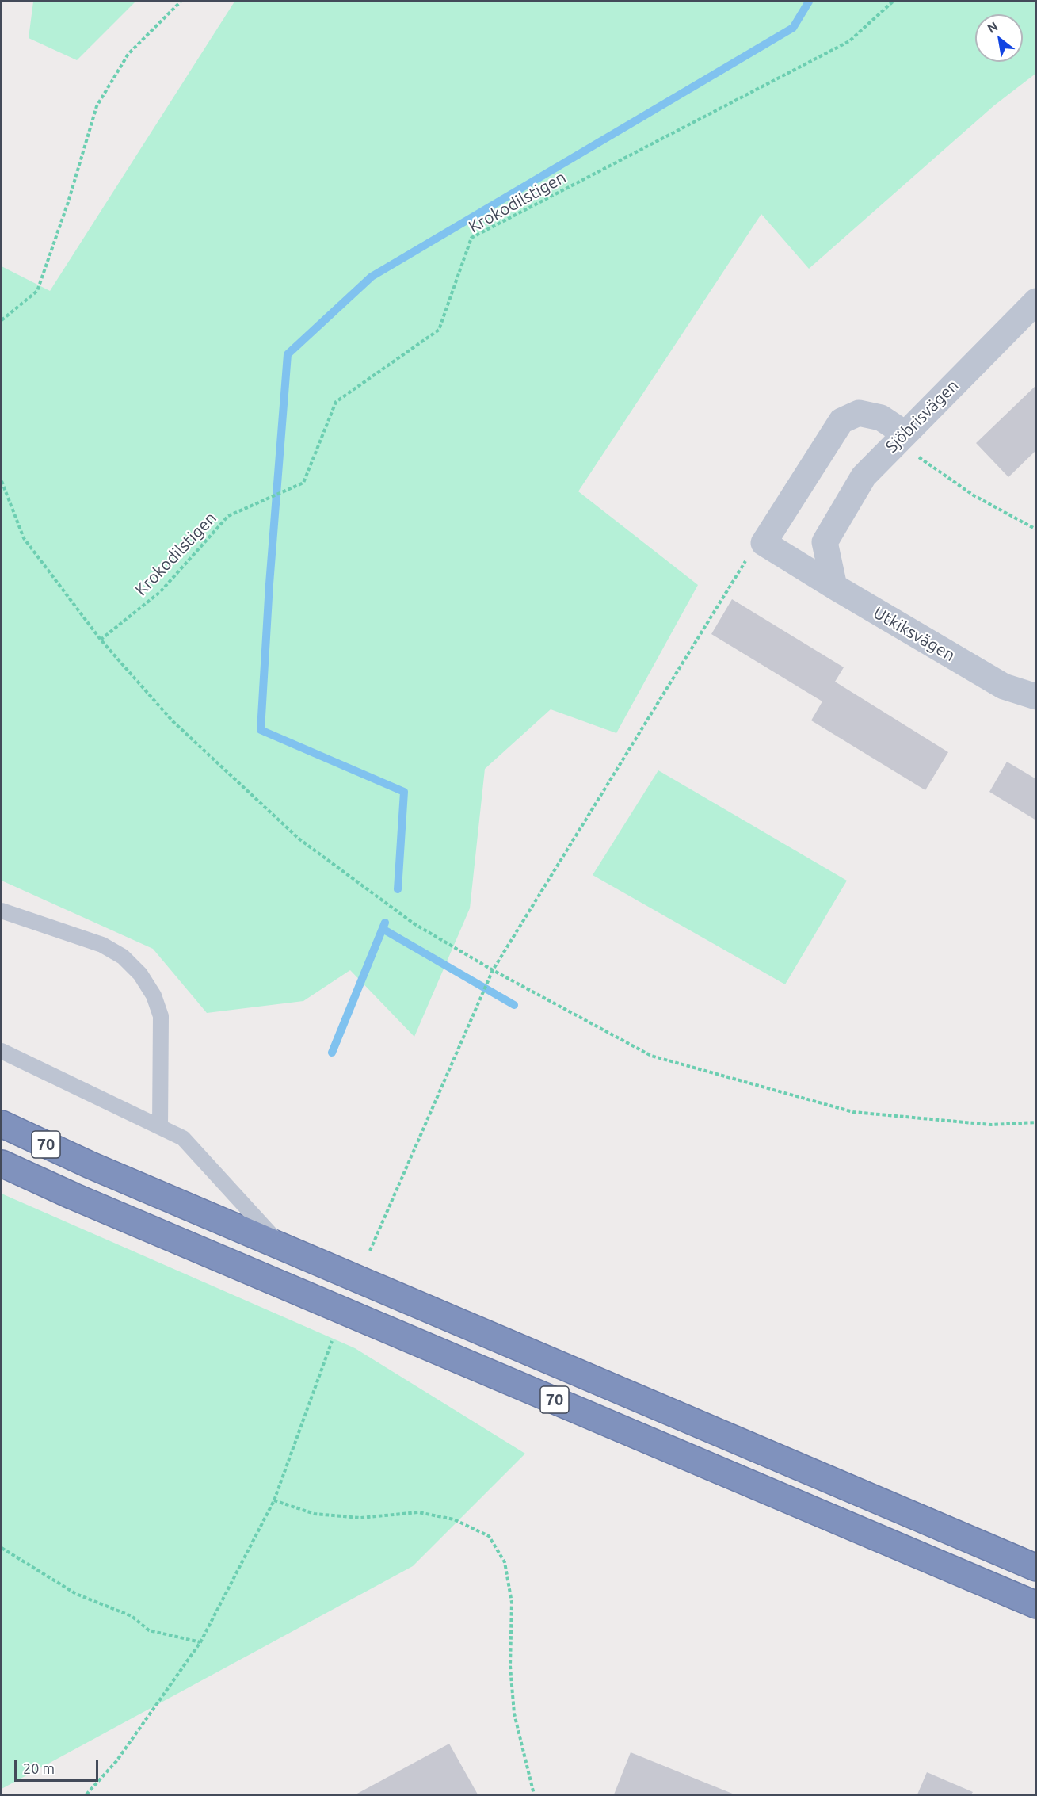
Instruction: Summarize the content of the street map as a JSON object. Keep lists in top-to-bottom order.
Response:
{
  "streets": {
    "highway": ["70"],
    "street": ["Sjöbrisvägen", "Utkiksvägen"],
    "path": ["Krokodilstigen"]
  },
  "crossings": [
    ["Sjöbrisvägen", "Utkiksvägen"]
  ],
  "scale_bar": "20 m",
  "north": "top left"
}
